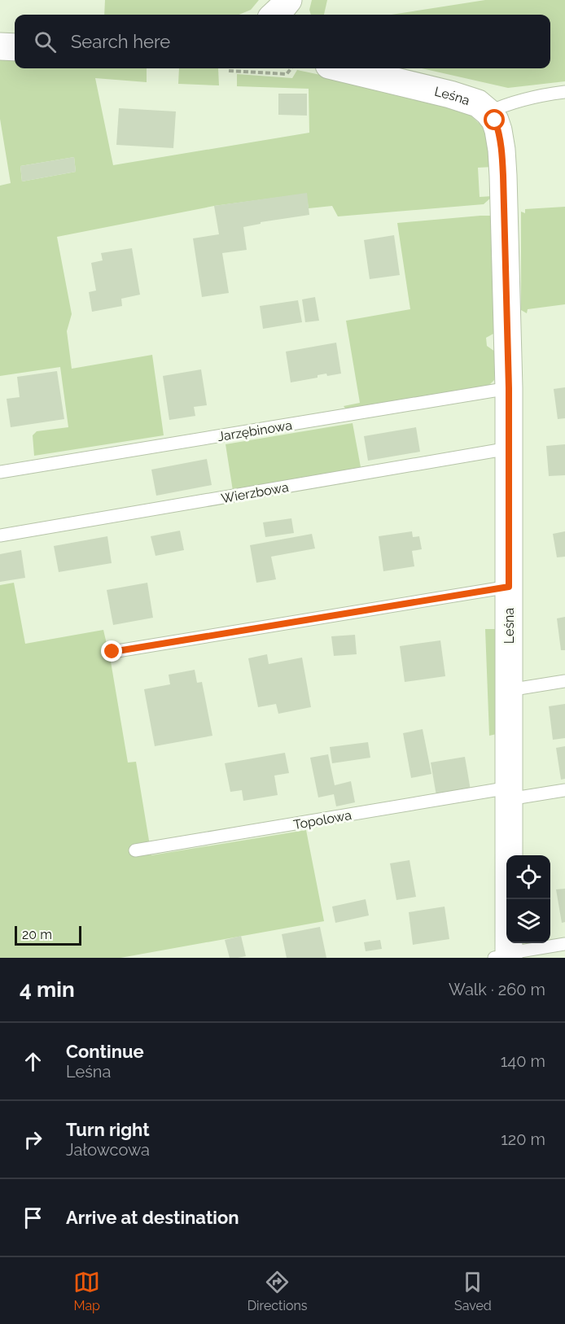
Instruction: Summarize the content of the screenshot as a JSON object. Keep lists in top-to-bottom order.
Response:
{
  "streets": {
    "street": ["Leśna"],
    "lane": ["Jarzębinowa", "Wierzbowa", "Topolowa"]
  },
  "crossings": [
    ["Leśna", "Jarzębinowa"],
    ["Leśna", "Wierzbowa"],
    ["Leśna", "Topolowa"]
  ],
  "scale_bar": "20 m",
  "page": {
    "search": "Search here",
    "scale": "20 m",
    "heading": ["4 min", "Walk · 260 m"],
    "list": [
      ["Continue", "Leśna", "140 m"],
      ["Turn right", "Jałowcowa", "120 m"],
      "Arrive at destination"
    ],
    "nav": ["Map", "Directions", "Saved"]
  }
}
